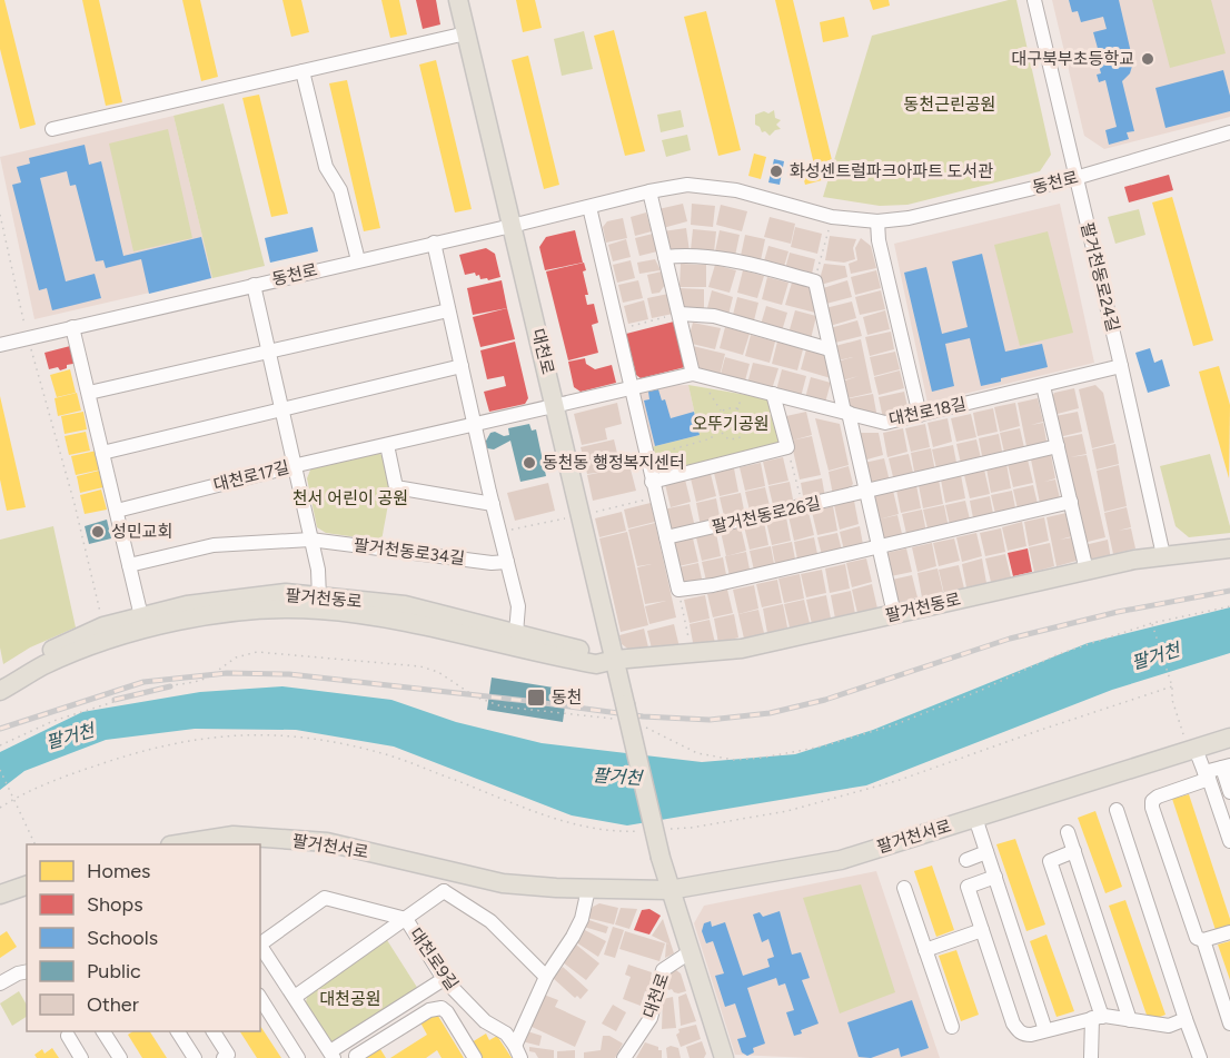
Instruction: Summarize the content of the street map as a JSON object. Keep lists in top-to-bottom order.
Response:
{
  "streets": {
    "main road": ["대천로", "팔거천동로", "팔거천서로"],
    "street": [
      "동천로",
      "팔거천동로24길",
      "대천로18길",
      "대천로17길",
      "팔거천동로26길",
      "팔거천동로34길",
      "대천로9길"
    ]
  },
  "crossings": [
    ["동천로", "팔거천동로24길"],
    ["동천로", "대천로"],
    ["팔거천동로24길", "대천로18길"],
    ["팔거천동로24길", "팔거천동로"],
    ["대천로", "대천로18길"],
    ["대천로", "대천로17길"],
    ["대천로", "팔거천동로"],
    ["대천로", "팔거천서로"],
    ["대천로18길", "대천로17길"]
  ],
  "water": ["팔거천"],
  "parks": [
    "동천근린공원",
    "오뚜기공원",
    "천서 어린이 공원",
    "대천공원"
  ],
  "places": {
    "other": [
      "대구북부초등학교",
      "화성센트럴파크아파트 도서관",
      "동천동 행정복지센터",
      "성민교회"
    ],
    "transit": ["동천"]
  },
  "legend": [
    "Homes",
    "Shops",
    "Schools",
    "Public",
    "Other"
  ]
}
